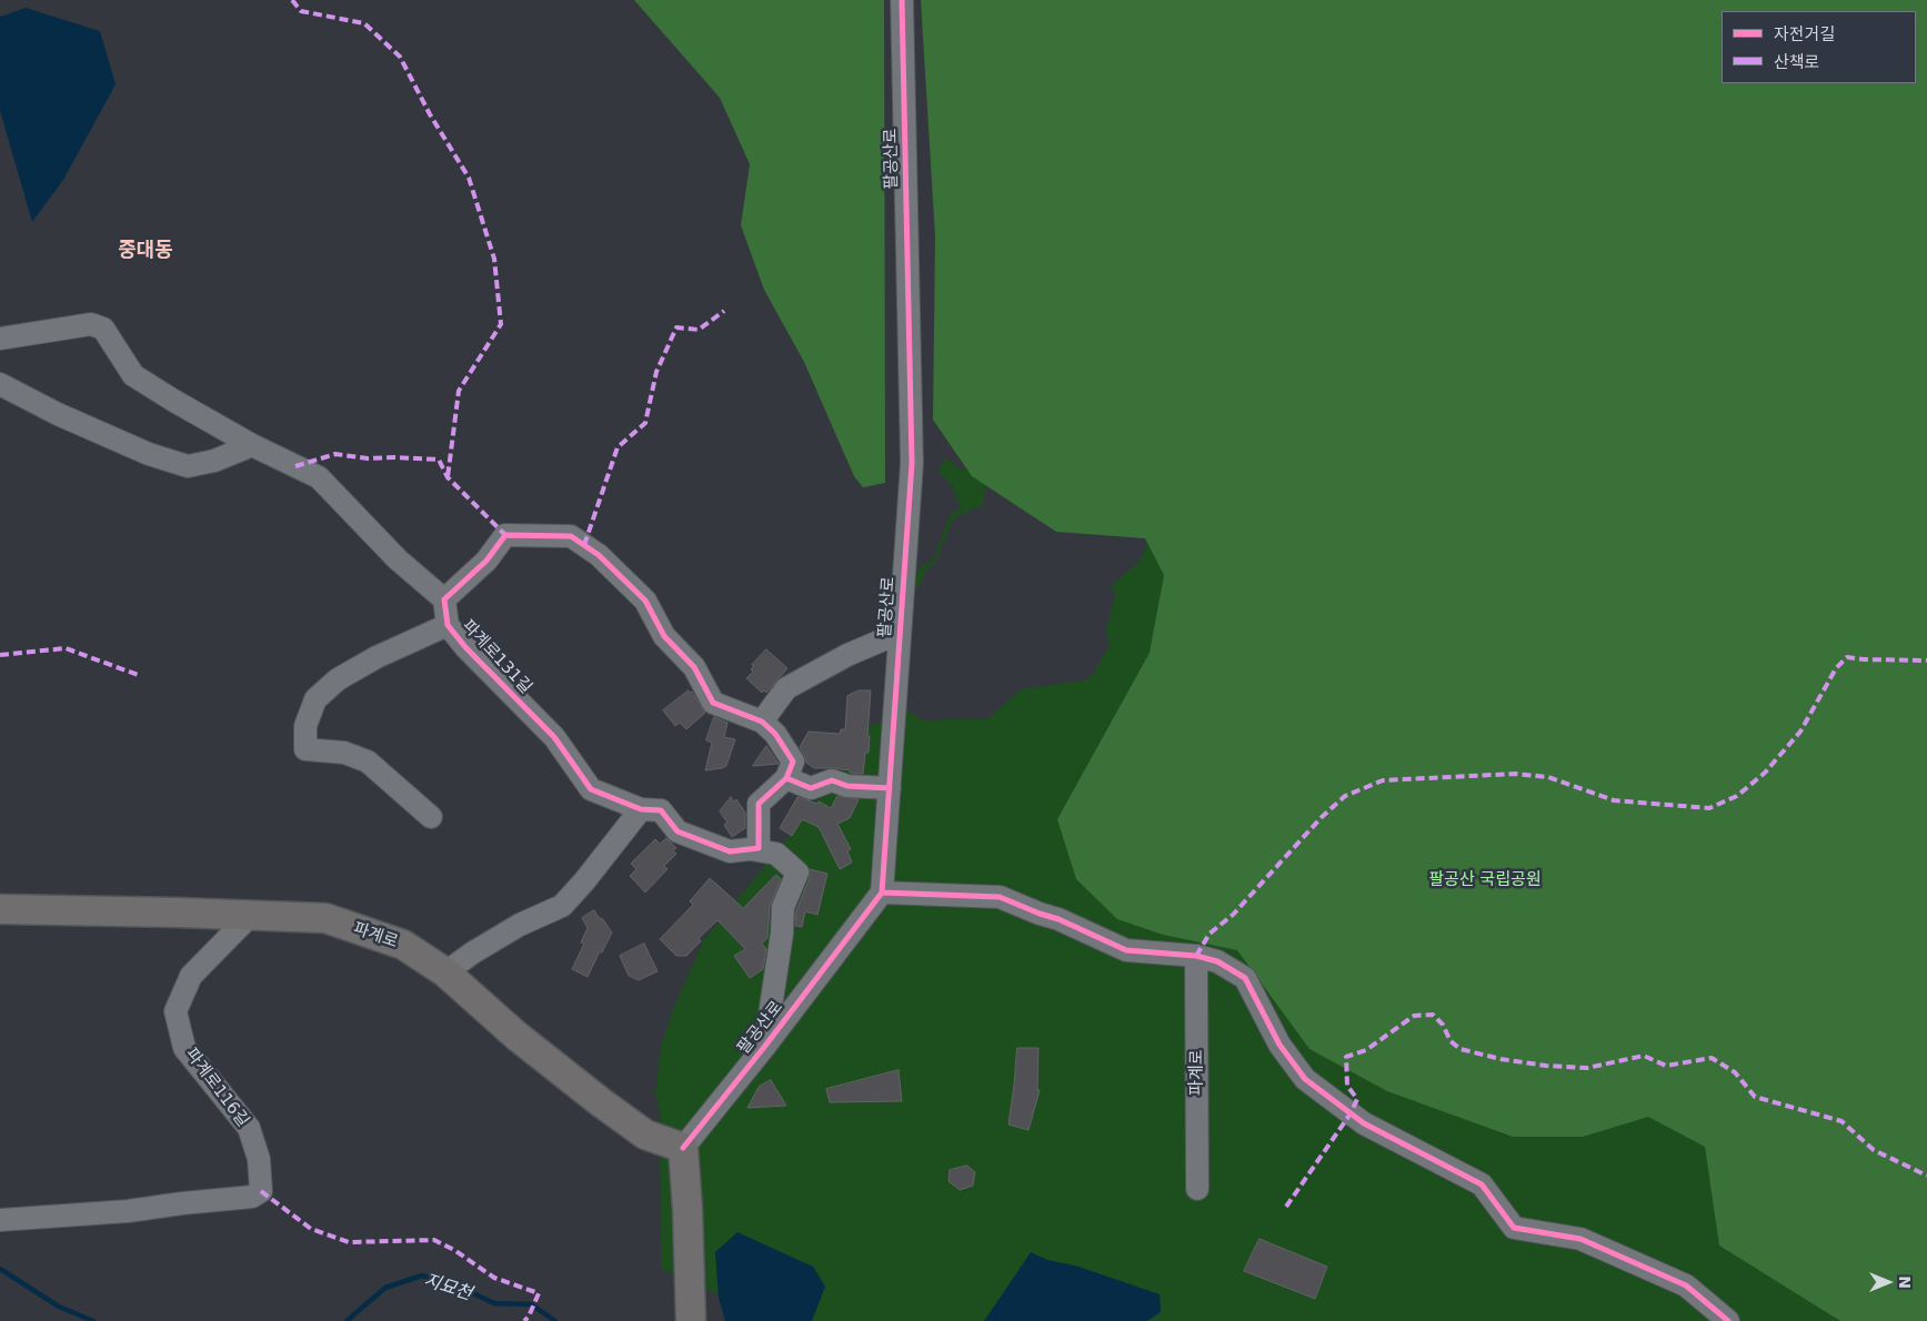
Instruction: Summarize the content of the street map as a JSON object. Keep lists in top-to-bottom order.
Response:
{
  "streets": {
    "main road": ["파계로"],
    "street": ["팔공산로", "파계로131길", "파계로116길"]
  },
  "crossings": [
    ["팔공산로", "파계로131길"],
    ["팔공산로", "파계로"],
    ["파계로", "파계로116길"]
  ],
  "districts": ["중대동"],
  "water": ["지묘천"],
  "parks": ["팔공산 국립공원"],
  "legend": ["자전거길", "산책로"],
  "north": "right"
}
